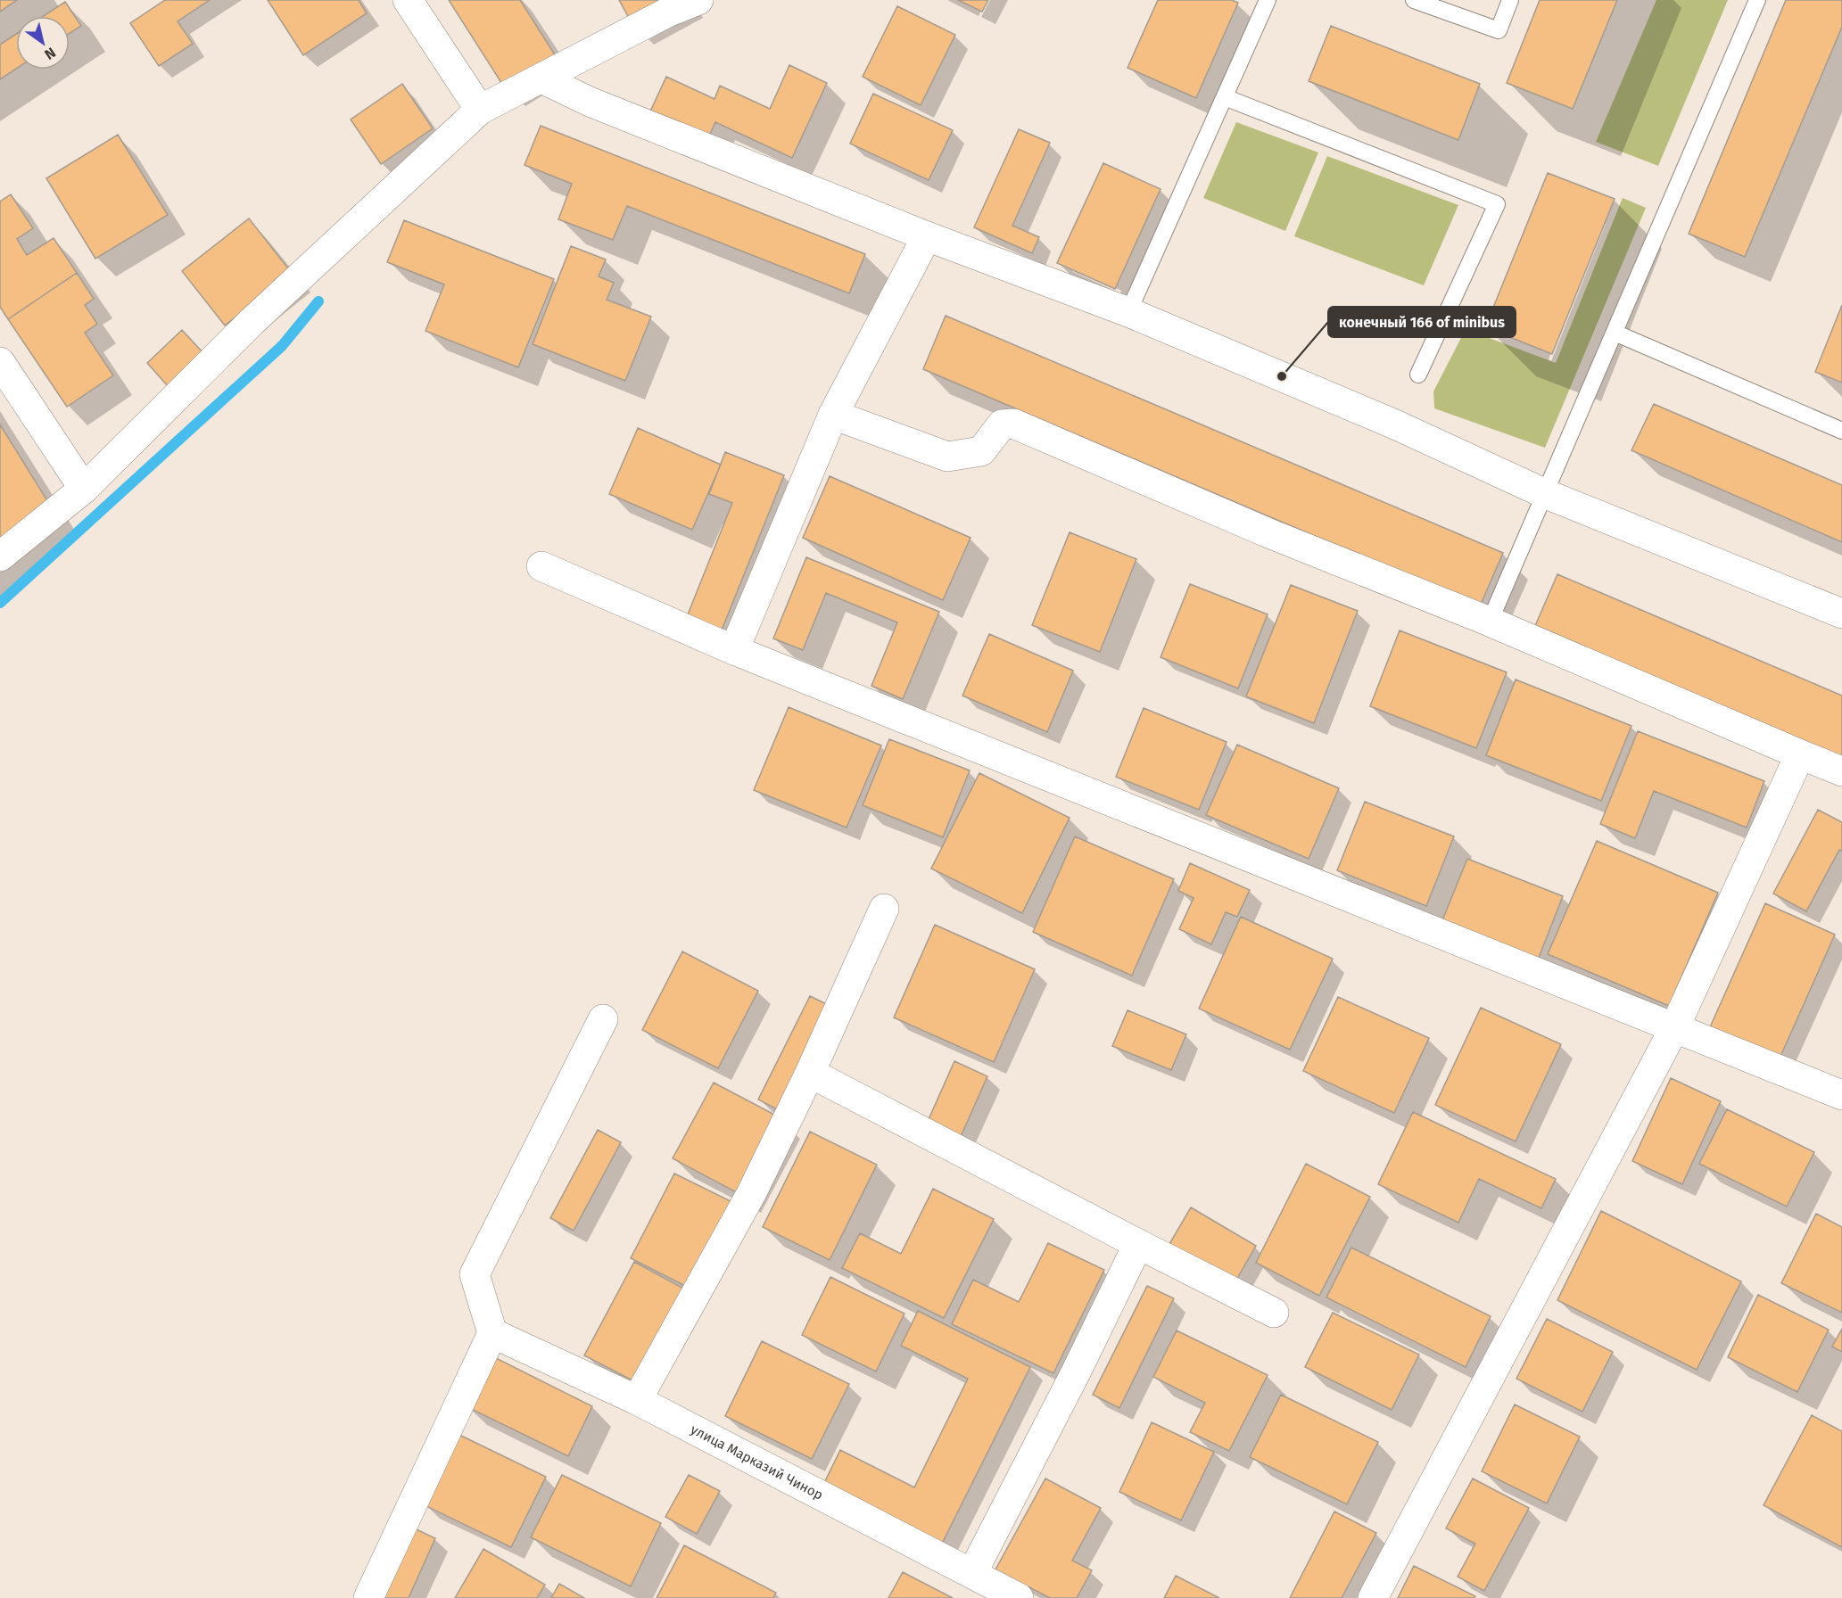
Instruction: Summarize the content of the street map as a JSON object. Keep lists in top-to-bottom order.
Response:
{
  "streets": {
    "street": ["улица Марказий Чинор"]
  },
  "places": ["конечный 166 of minibus"],
  "north": "bottom right"
}
